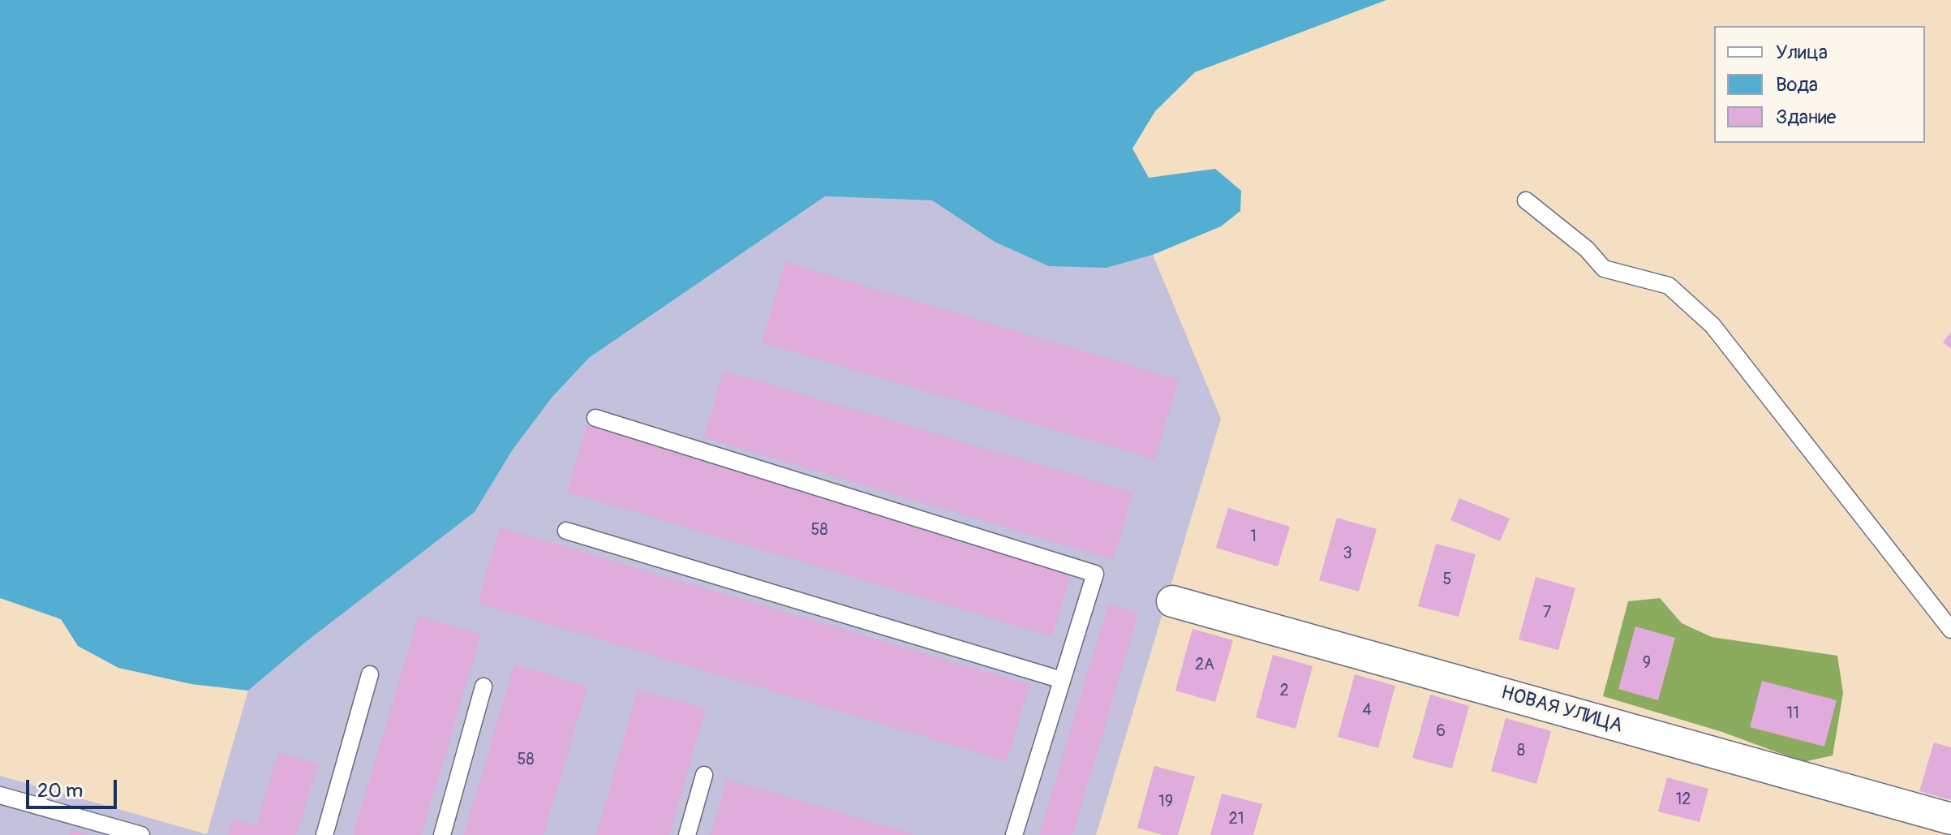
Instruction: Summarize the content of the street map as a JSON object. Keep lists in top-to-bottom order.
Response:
{
  "streets": {
    "street": ["НОВАЯ УЛИЦА"]
  },
  "house_numbers": [
    "58",
    "1",
    "3",
    "5",
    "7",
    "9",
    "2А",
    "2",
    "4",
    "11",
    "6",
    "8",
    "58",
    "12",
    "19",
    "21"
  ],
  "legend": ["Улица", "Вода", "Здание"],
  "scale_bar": "20 m"
}
